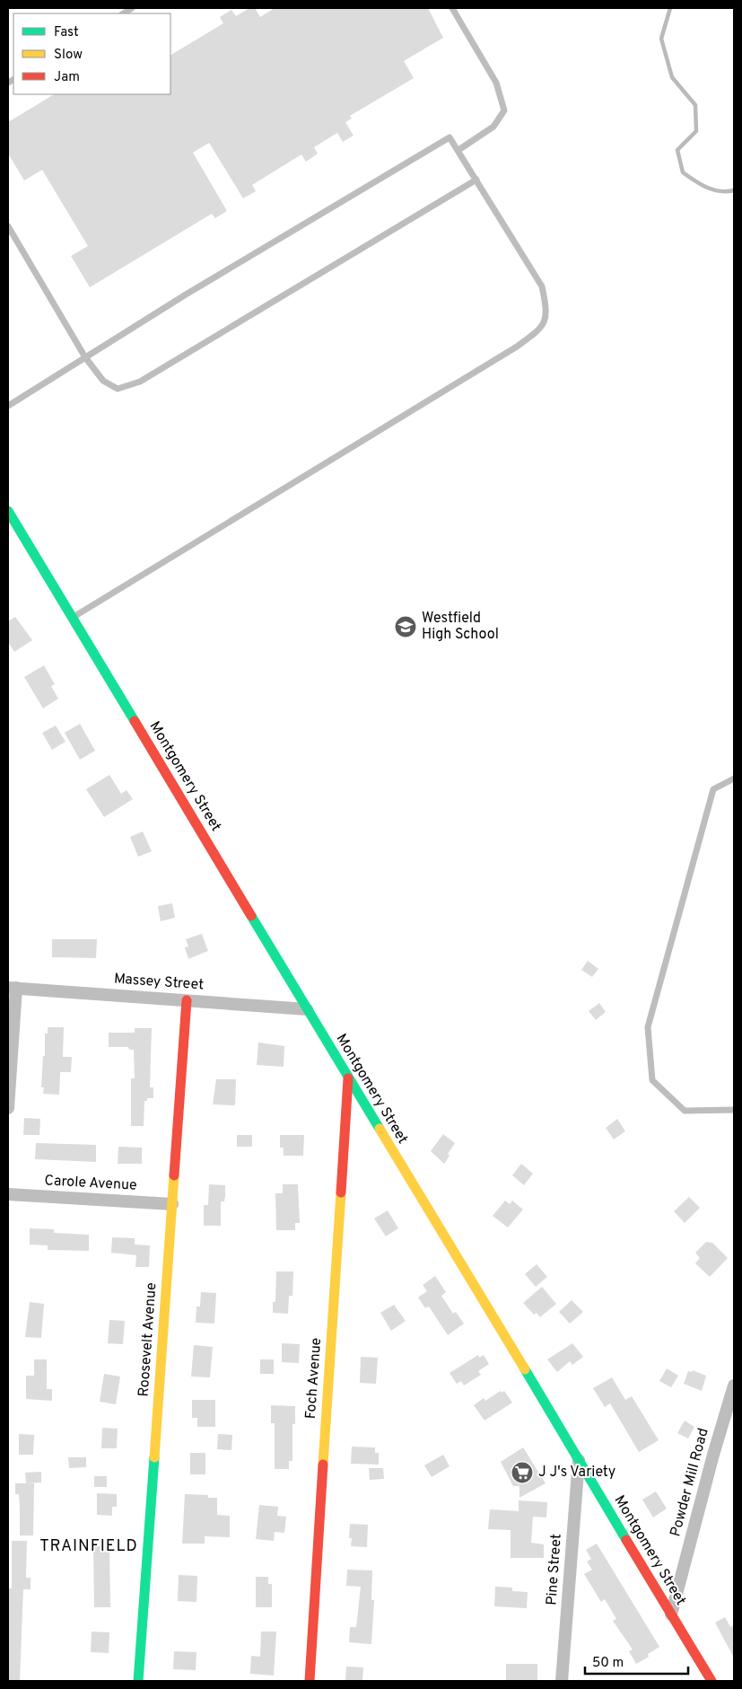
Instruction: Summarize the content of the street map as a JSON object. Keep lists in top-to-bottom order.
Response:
{
  "streets": {
    "main road": ["Montgomery Street", "Roosevelt Avenue", "Foch Avenue"],
    "street": [
      "Massey Street",
      "Carole Avenue",
      "Powder Mill Road",
      "Pine Street"
    ]
  },
  "crossings": [
    ["Montgomery Street", "Massey Street"],
    ["Montgomery Street", "Foch Avenue"],
    ["Montgomery Street", "Powder Mill Road"],
    ["Montgomery Street", "Pine Street"],
    ["Massey Street", "Roosevelt Avenue"],
    ["Carole Avenue", "Roosevelt Avenue"]
  ],
  "districts": ["TRAINFIELD"],
  "places": {
    "school or university": ["Westfield High School"],
    "supermarket": ["J J's Variety"]
  },
  "legend": ["Fast", "Slow", "Jam"],
  "scale_bar": "50 m"
}
